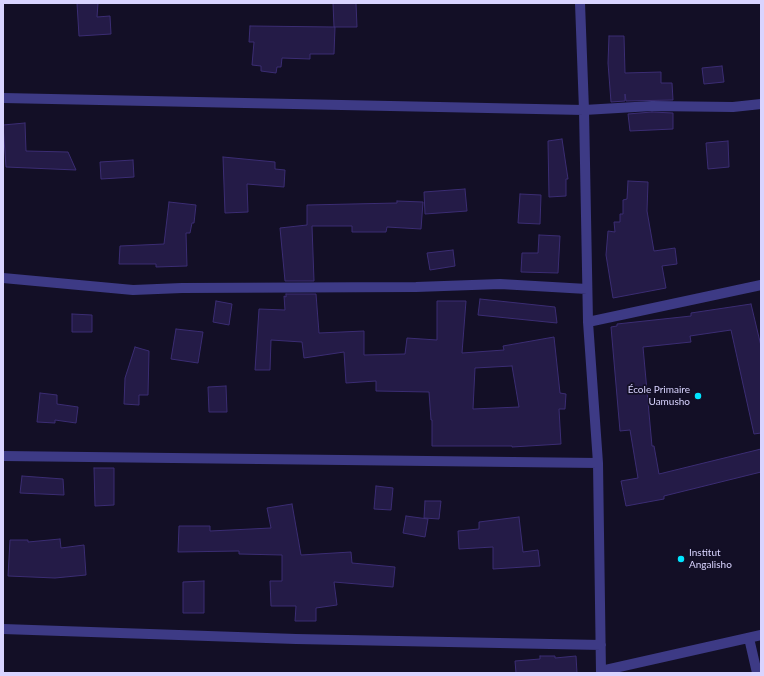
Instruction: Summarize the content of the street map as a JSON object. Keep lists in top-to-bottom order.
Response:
{
  "places": ["École Primaire Uamusho", "Institut Angalisho"]
}
